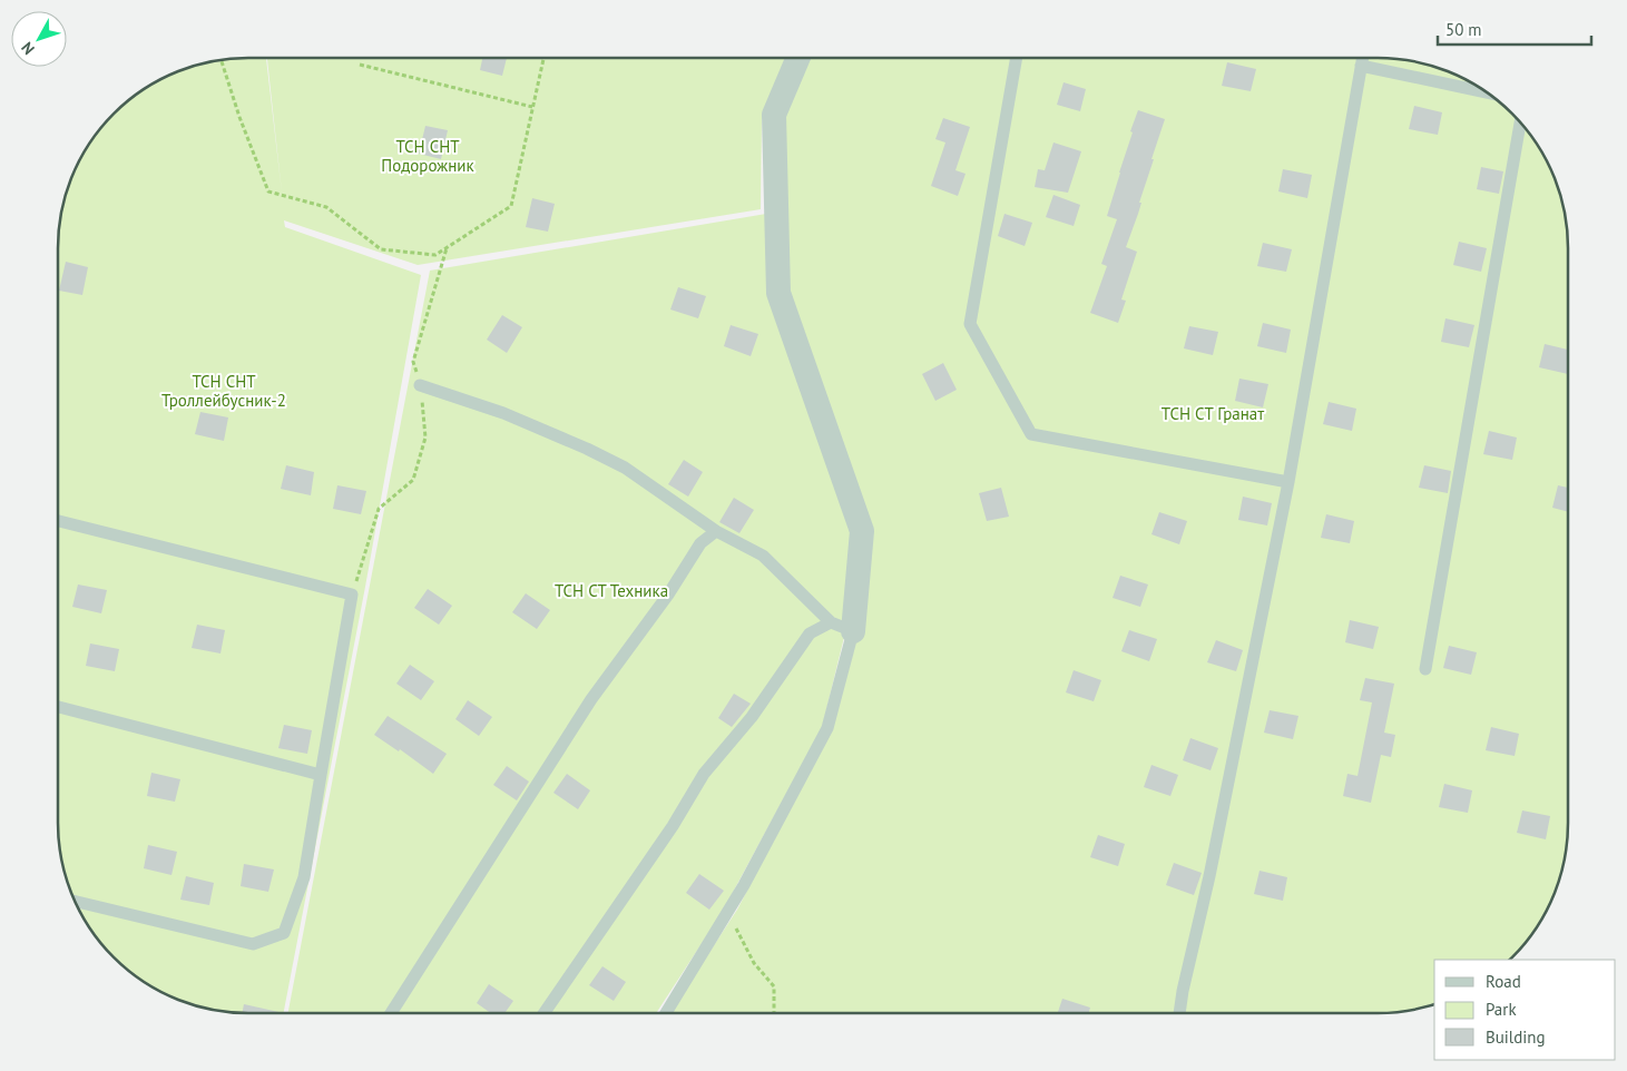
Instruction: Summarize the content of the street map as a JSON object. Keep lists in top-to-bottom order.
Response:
{
  "parks": [
    "ТСН СНТ Подорожник",
    "ТСН СНТ Троллейбусник-2",
    "ТСН СТ Гранат",
    "ТСН СТ Техника"
  ],
  "legend": ["Road", "Park", "Building"],
  "scale_bar": "50 m",
  "north": "bottom left"
}
